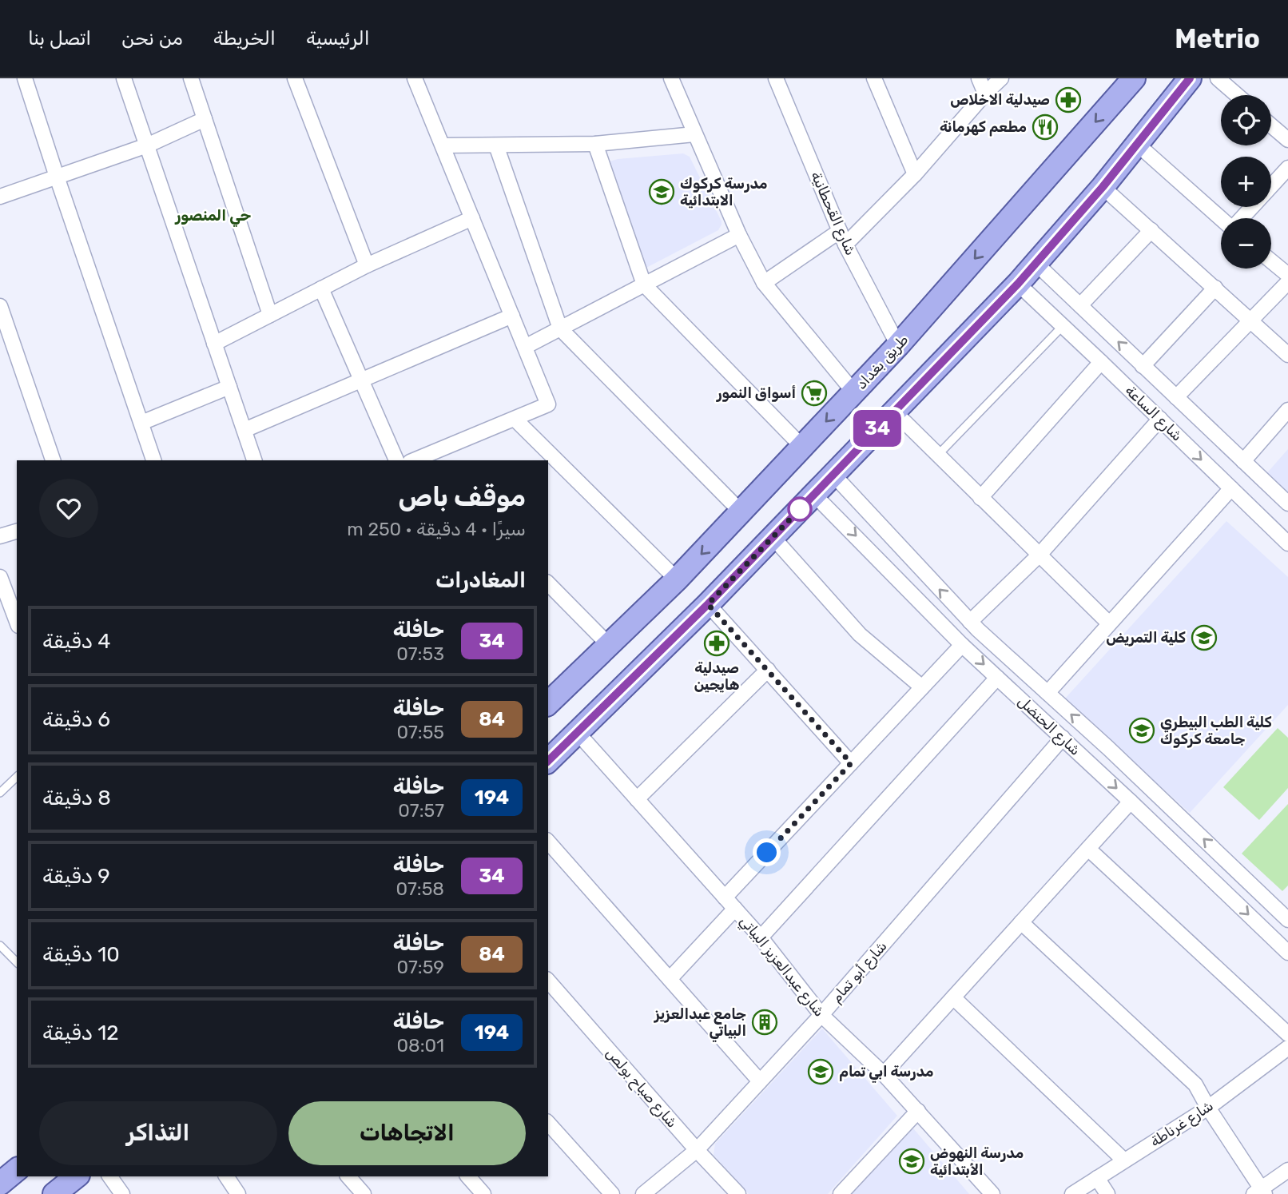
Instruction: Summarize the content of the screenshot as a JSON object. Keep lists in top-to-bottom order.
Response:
{
  "streets": {
    "main road": ["طريق بغداد"],
    "street": [
      "شارع القحطانية",
      "شارع الساعة",
      "شارع الحنضل",
      "شارع عبدالعزيز البياتي",
      "شارع أبو تمام",
      "شارع صباح بولص",
      "شارع غرناطة"
    ]
  },
  "crossings": [
    ["شارع القحطانية", "طريق بغداد"],
    ["شارع الحنضل", "شارع أبو تمام"],
    ["شارع عبدالعزيز البياتي", "شارع أبو تمام"],
    ["شارع أبو تمام", "شارع صباح بولص"]
  ],
  "districts": ["حي المنصور"],
  "places": {
    "pharmacy": ["صيدلية الاخلاص", "صيدلية هايجين"],
    "restaurant": ["مطعم كهرمانة"],
    "school or university": [
      "مدرسة كركوك الابتدائية",
      "كلية التمريض",
      "كلية الطب البيطري جامعة كركوك",
      "مدرسة ابي تمام",
      "مدرسة النهوض الأبتدائية"
    ],
    "supermarket": ["أسواق النمور"],
    "building": ["جامع عبدالعزيز البياتي"]
  },
  "lines": ["bus line 34"],
  "page": {
    "header": "Metrio",
    "nav": [
      "الرئيسية",
      "الخريطة",
      "من نحن",
      "اتصل بنا"
    ],
    "on_map": "34",
    "map_buttons": ["+", "−"],
    "heading": [
      ["موقف باص", "سيرًا · 4 دقيقة · 250 m"],
      "المغادرات"
    ],
    "list": [
      {
        "mark": "34",
        "name": "حافلة",
        "note": "07:53",
        "value": "4 دقيقة"
      },
      {
        "mark": "84",
        "name": "حافلة",
        "note": "07:55",
        "value": "6 دقيقة"
      },
      {
        "mark": "194",
        "name": "حافلة",
        "note": "07:57",
        "value": "8 دقيقة"
      },
      {
        "mark": "34",
        "name": "حافلة",
        "note": "07:58",
        "value": "9 دقيقة"
      },
      {
        "mark": "84",
        "name": "حافلة",
        "note": "07:59",
        "value": "10 دقيقة"
      },
      {
        "mark": "194",
        "name": "حافلة",
        "note": "08:01",
        "value": "12 دقيقة"
      }
    ],
    "buttons": ["الاتجاهات", "التذاكر"]
  }
}
